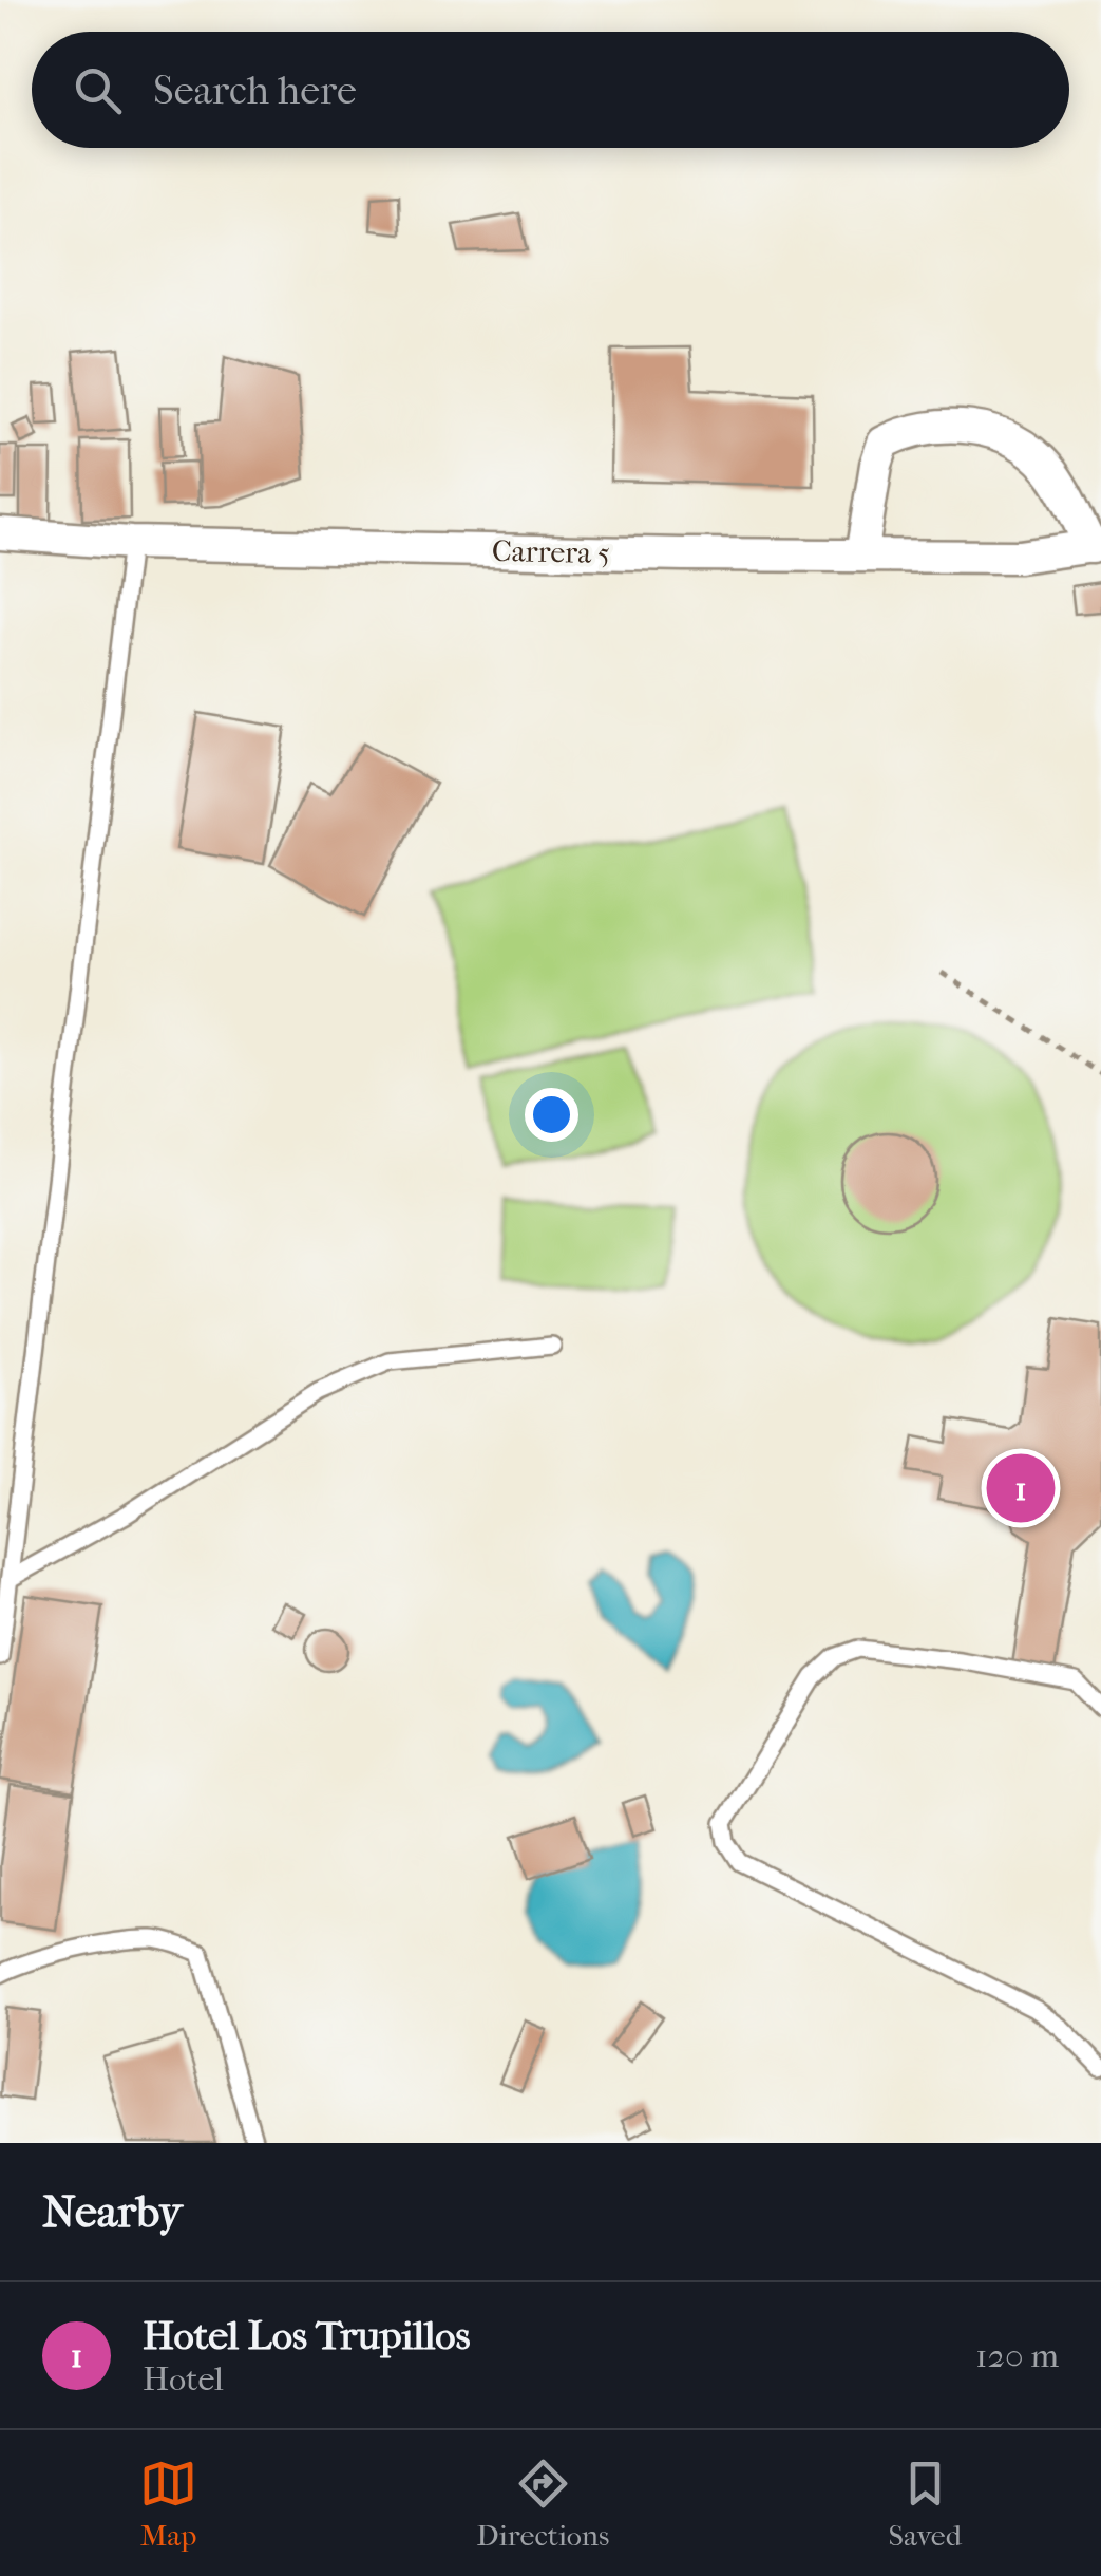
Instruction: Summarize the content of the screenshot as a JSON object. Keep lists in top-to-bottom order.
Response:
{
  "streets": {
    "street": ["Carrera 5"]
  },
  "page": {
    "search": "Search here",
    "pins": "1",
    "heading": "Nearby",
    "list": [
      {
        "mark": "1",
        "name": "Hotel Los Trupillos",
        "note": "Hotel",
        "value": "120 m"
      }
    ],
    "nav": ["Map", "Directions", "Saved"]
  }
}
